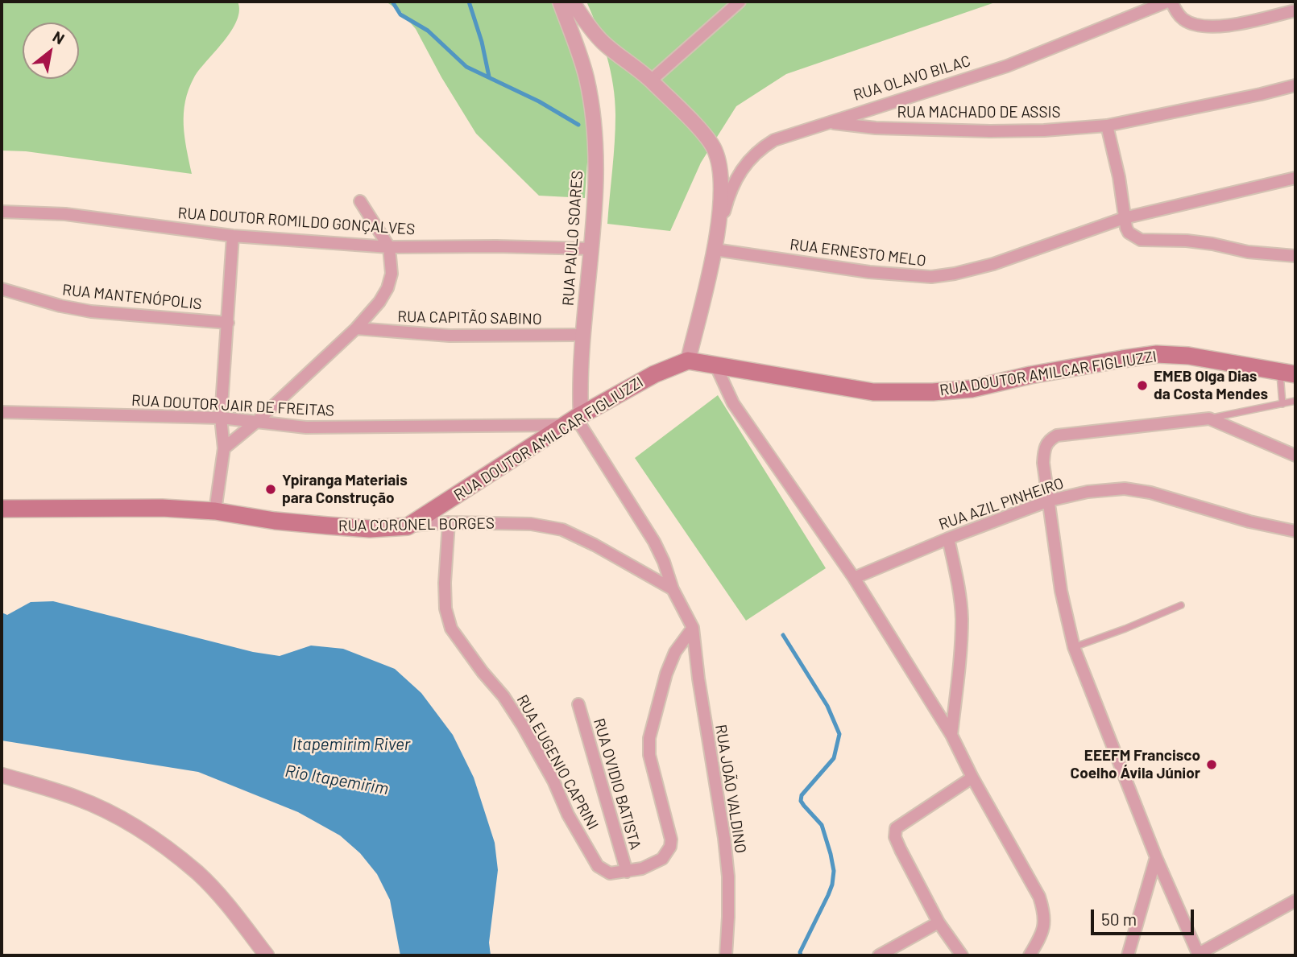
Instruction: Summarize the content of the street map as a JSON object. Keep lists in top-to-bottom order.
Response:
{
  "streets": {
    "main road": ["RUA DOUTOR AMILCAR FIGLIUZZI", "RUA CORONEL BORGES"],
    "street": [
      "RUA OLAVO BILAC",
      "RUA MACHADO DE ASSIS",
      "RUA DOUTOR ROMILDO GONÇALVES",
      "RUA PAULO SOARES",
      "RUA ERNESTO MELO",
      "RUA MANTENÓPOLIS",
      "RUA CAPITÃO SABINO",
      "RUA DOUTOR JAIR DE FREITAS",
      "RUA AZIL PINHEIRO",
      "RUA EUGENIO CAPRINI",
      "RUA OVIDIO BATISTA",
      "RUA JOÃO VALDINO"
    ]
  },
  "crossings": [
    ["RUA OLAVO BILAC", "RUA MACHADO DE ASSIS"],
    ["RUA OLAVO BILAC", "RUA ERNESTO MELO"],
    ["RUA OLAVO BILAC", "RUA DOUTOR AMILCAR FIGLIUZZI"],
    ["RUA DOUTOR ROMILDO GONÇALVES", "RUA PAULO SOARES"],
    ["RUA PAULO SOARES", "RUA CAPITÃO SABINO"],
    ["RUA PAULO SOARES", "RUA DOUTOR AMILCAR FIGLIUZZI"],
    ["RUA PAULO SOARES", "RUA DOUTOR JAIR DE FREITAS"],
    ["RUA DOUTOR AMILCAR FIGLIUZZI", "RUA DOUTOR JAIR DE FREITAS"],
    ["RUA DOUTOR AMILCAR FIGLIUZZI", "RUA CORONEL BORGES"],
    ["RUA CORONEL BORGES", "RUA EUGENIO CAPRINI"],
    ["RUA EUGENIO CAPRINI", "RUA OVIDIO BATISTA"]
  ],
  "water": ["Itapemirim River", "Rio Itapemirim"],
  "places": ["EMEB Olga Dias da Costa Mendes", "Ypiranga Materiais para Construção", "EEEFM Francisco Coelho Ávila Júnior"],
  "scale_bar": "50 m",
  "north": "top right"
}
